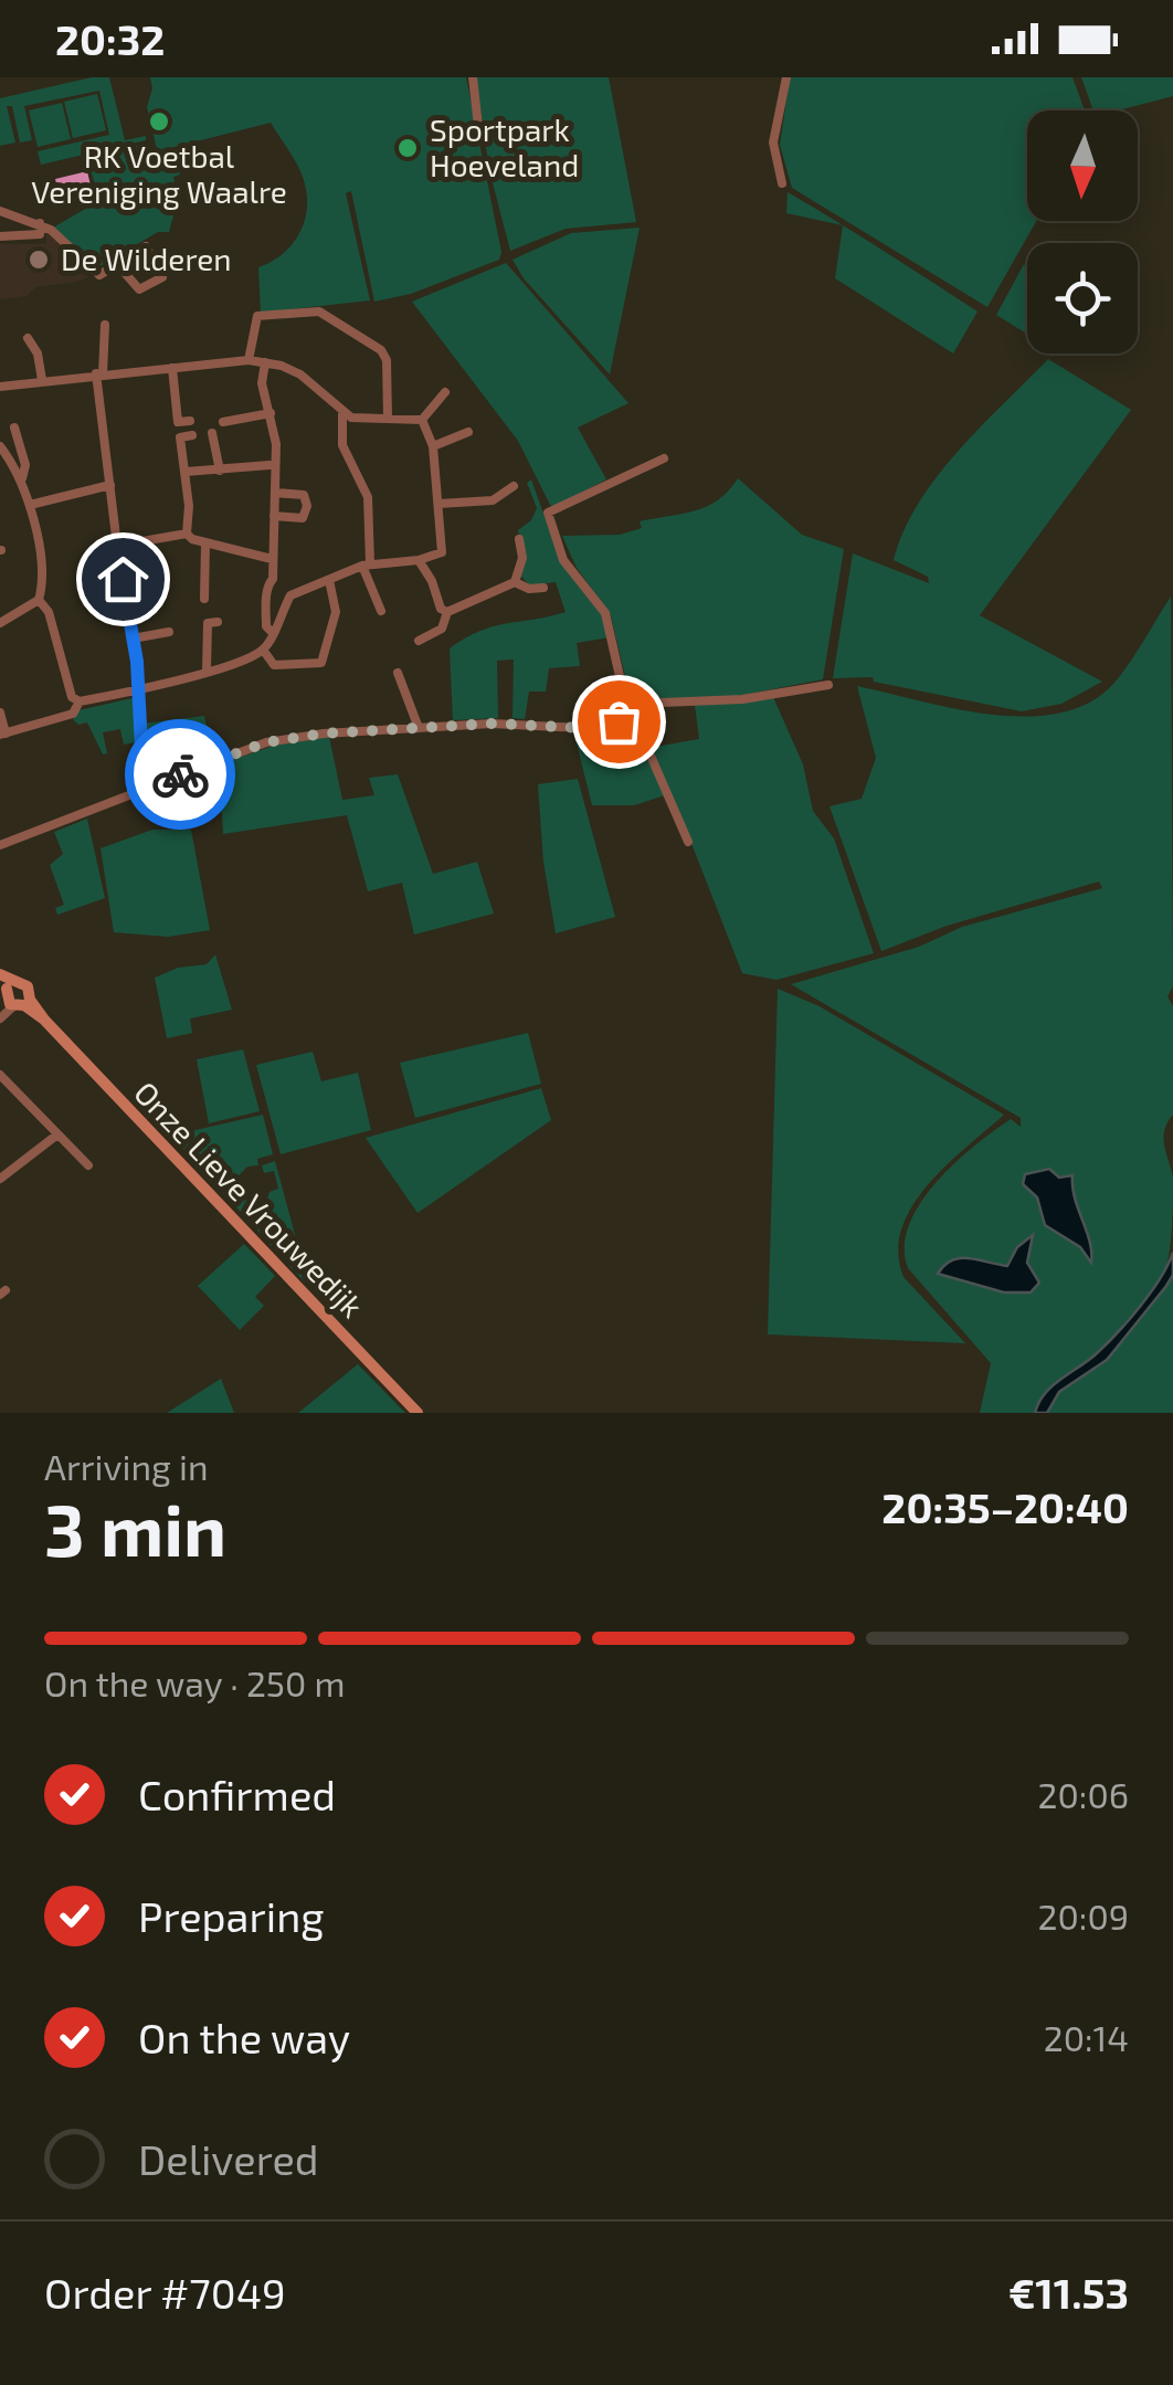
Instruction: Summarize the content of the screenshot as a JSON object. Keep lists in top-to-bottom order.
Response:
{
  "streets": {
    "main road": ["Onze Lieve Vrouwedijk"]
  },
  "places": ["RK Voetbal Vereniging Waalre", "Sportpark Hoeveland", "De Wilderen"],
  "north": "bottom",
  "page": {
    "status": "20:32",
    "heading": ["3 min", "Arriving in", "20:35–20:40"],
    "panel": ["Order #7049", "€11.53"],
    "bar": "On the way · 250 m",
    "list": [
      ["Confirmed", "20:06"],
      ["Preparing", "20:09"],
      ["On the way", "20:14"],
      "Delivered"
    ]
  }
}
